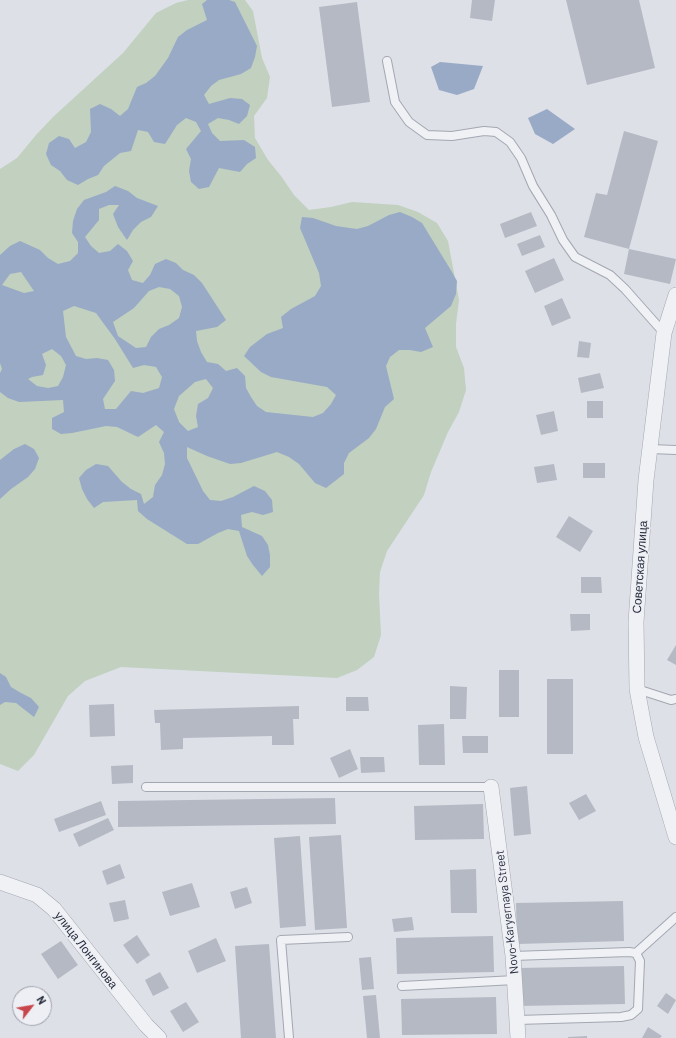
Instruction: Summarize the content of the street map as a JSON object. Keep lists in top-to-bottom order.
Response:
{
  "streets": {
    "street": ["Советская улица", "Novo-Karyernaya Street", "улица Лонгинова"]
  },
  "north": "top right"
}
